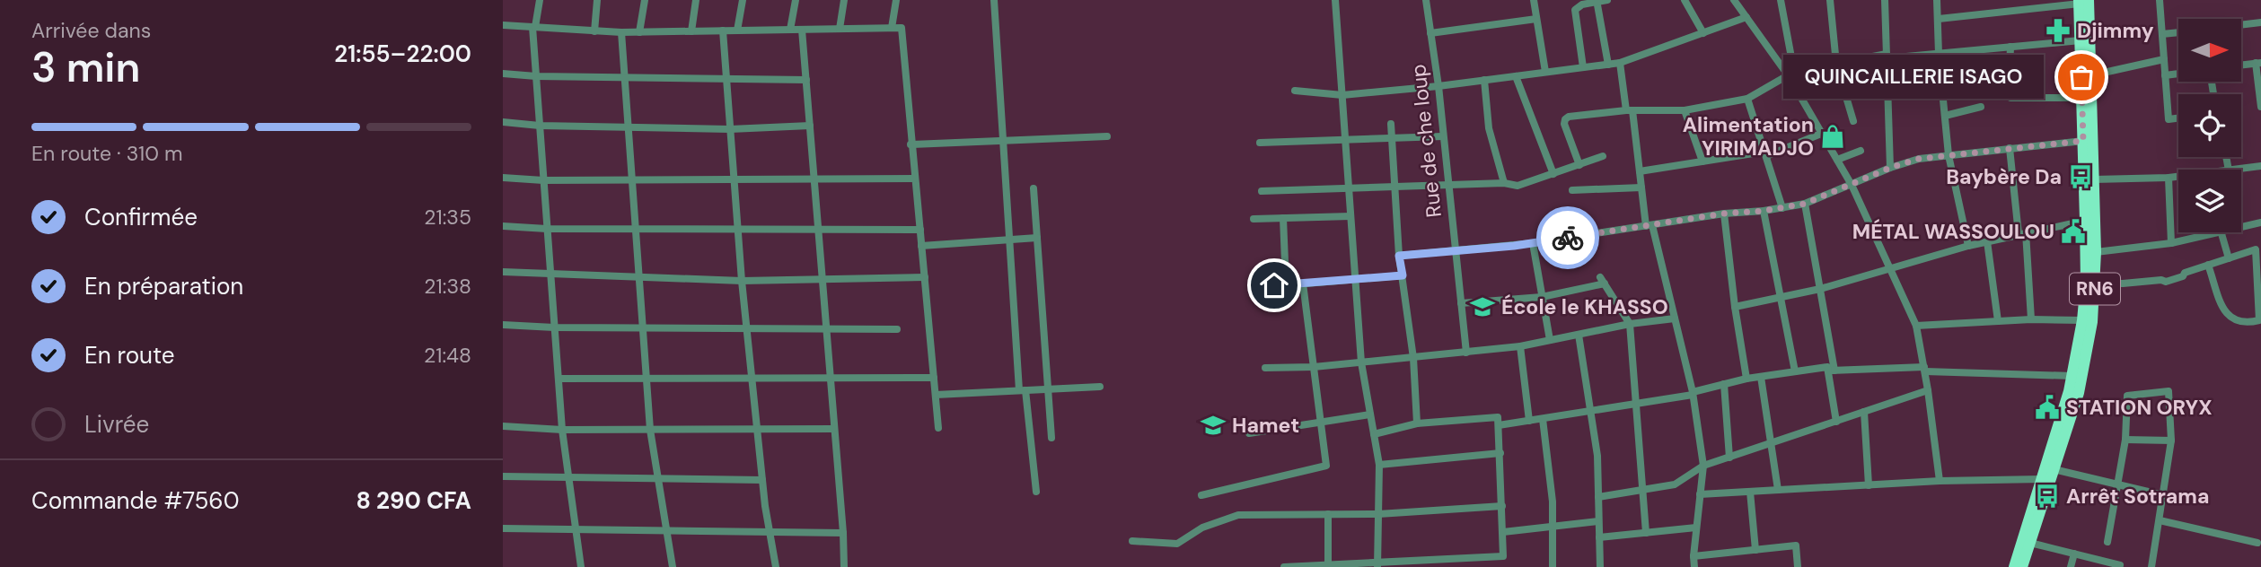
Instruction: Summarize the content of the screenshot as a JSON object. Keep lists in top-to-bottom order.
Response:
{
  "streets": {
    "highway": ["RN6"],
    "street": ["Rue de che loup"]
  },
  "places": {
    "pharmacy": ["Djimmy"],
    "other": ["QUINCAILLERIE ISAGO"],
    "shop": ["Alimentation YIRIMADJO"],
    "bus stop": ["Baybère Da", "Arrêt Sotrama"],
    "public building": ["MÉTAL WASSOULOU", "STATION ORYX"],
    "school or university": ["École le KHASSO", "Hamet"]
  },
  "north": "right",
  "page": {
    "heading": ["3 min", "Arrivée dans", "21:55–22:00"],
    "panel": ["Commande #7560", "8 290 CFA"],
    "bubble": "QUINCAILLERIE ISAGO",
    "bar": "En route · 310 m",
    "list": [
      ["Confirmée", "21:35"],
      ["En préparation", "21:38"],
      ["En route", "21:48"],
      "Livrée"
    ]
  }
}
